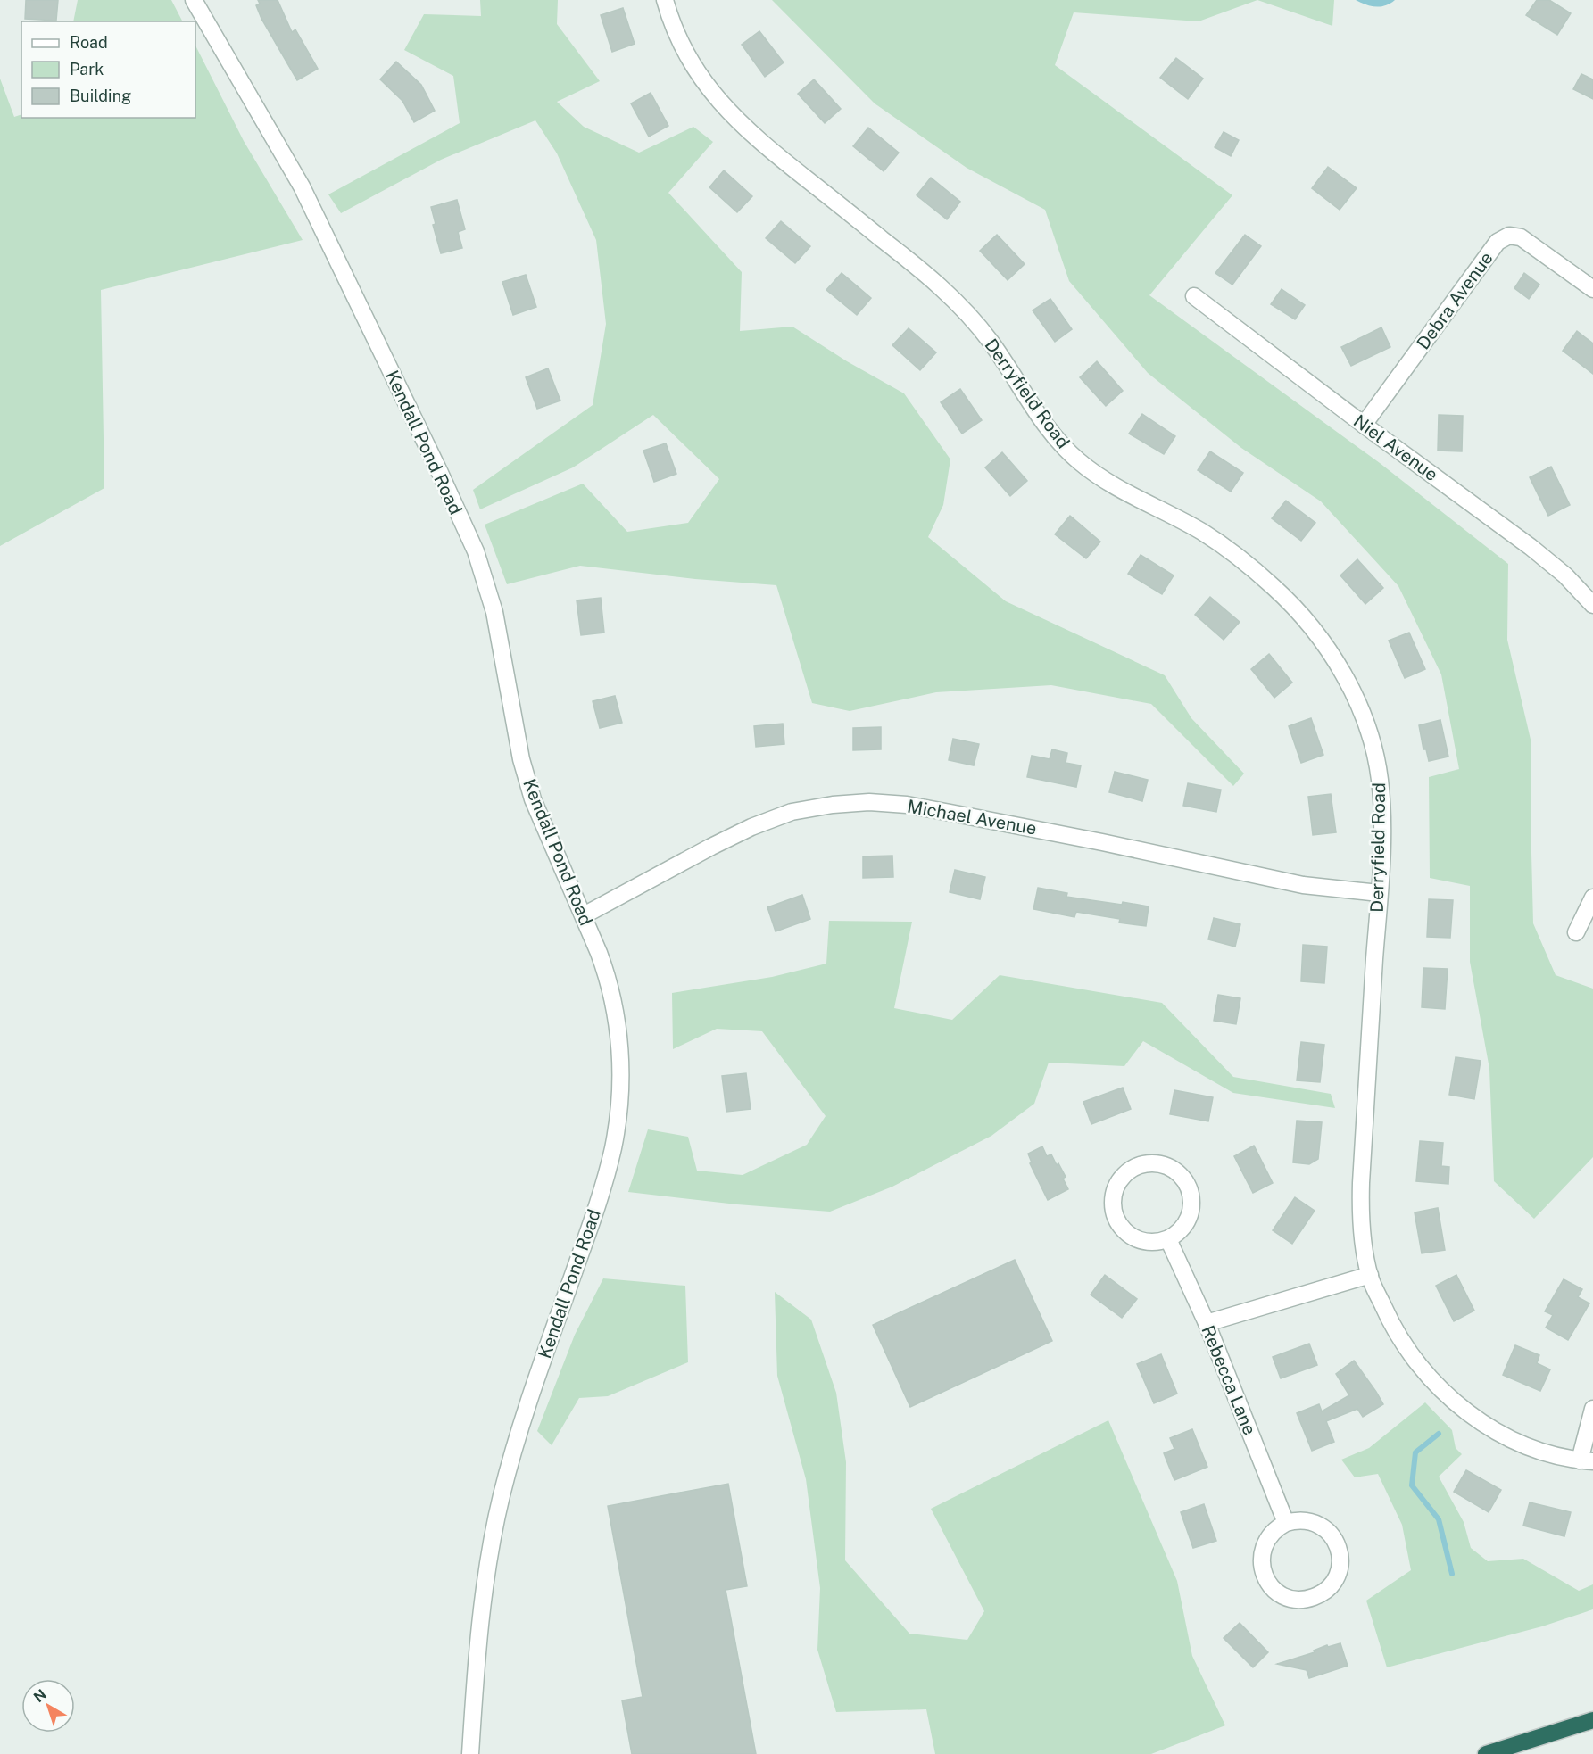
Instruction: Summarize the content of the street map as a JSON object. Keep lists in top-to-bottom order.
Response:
{
  "streets": {
    "street": [
      "Debra Avenue",
      "Derryfield Road",
      "Kendall Pond Road",
      "Niel Avenue",
      "Michael Avenue",
      "Rebecca Lane"
    ]
  },
  "crossings": [
    ["Debra Avenue", "Niel Avenue"],
    ["Derryfield Road", "Michael Avenue"],
    ["Kendall Pond Road", "Michael Avenue"]
  ],
  "legend": ["Road", "Park", "Building"],
  "north": "top left"
}
